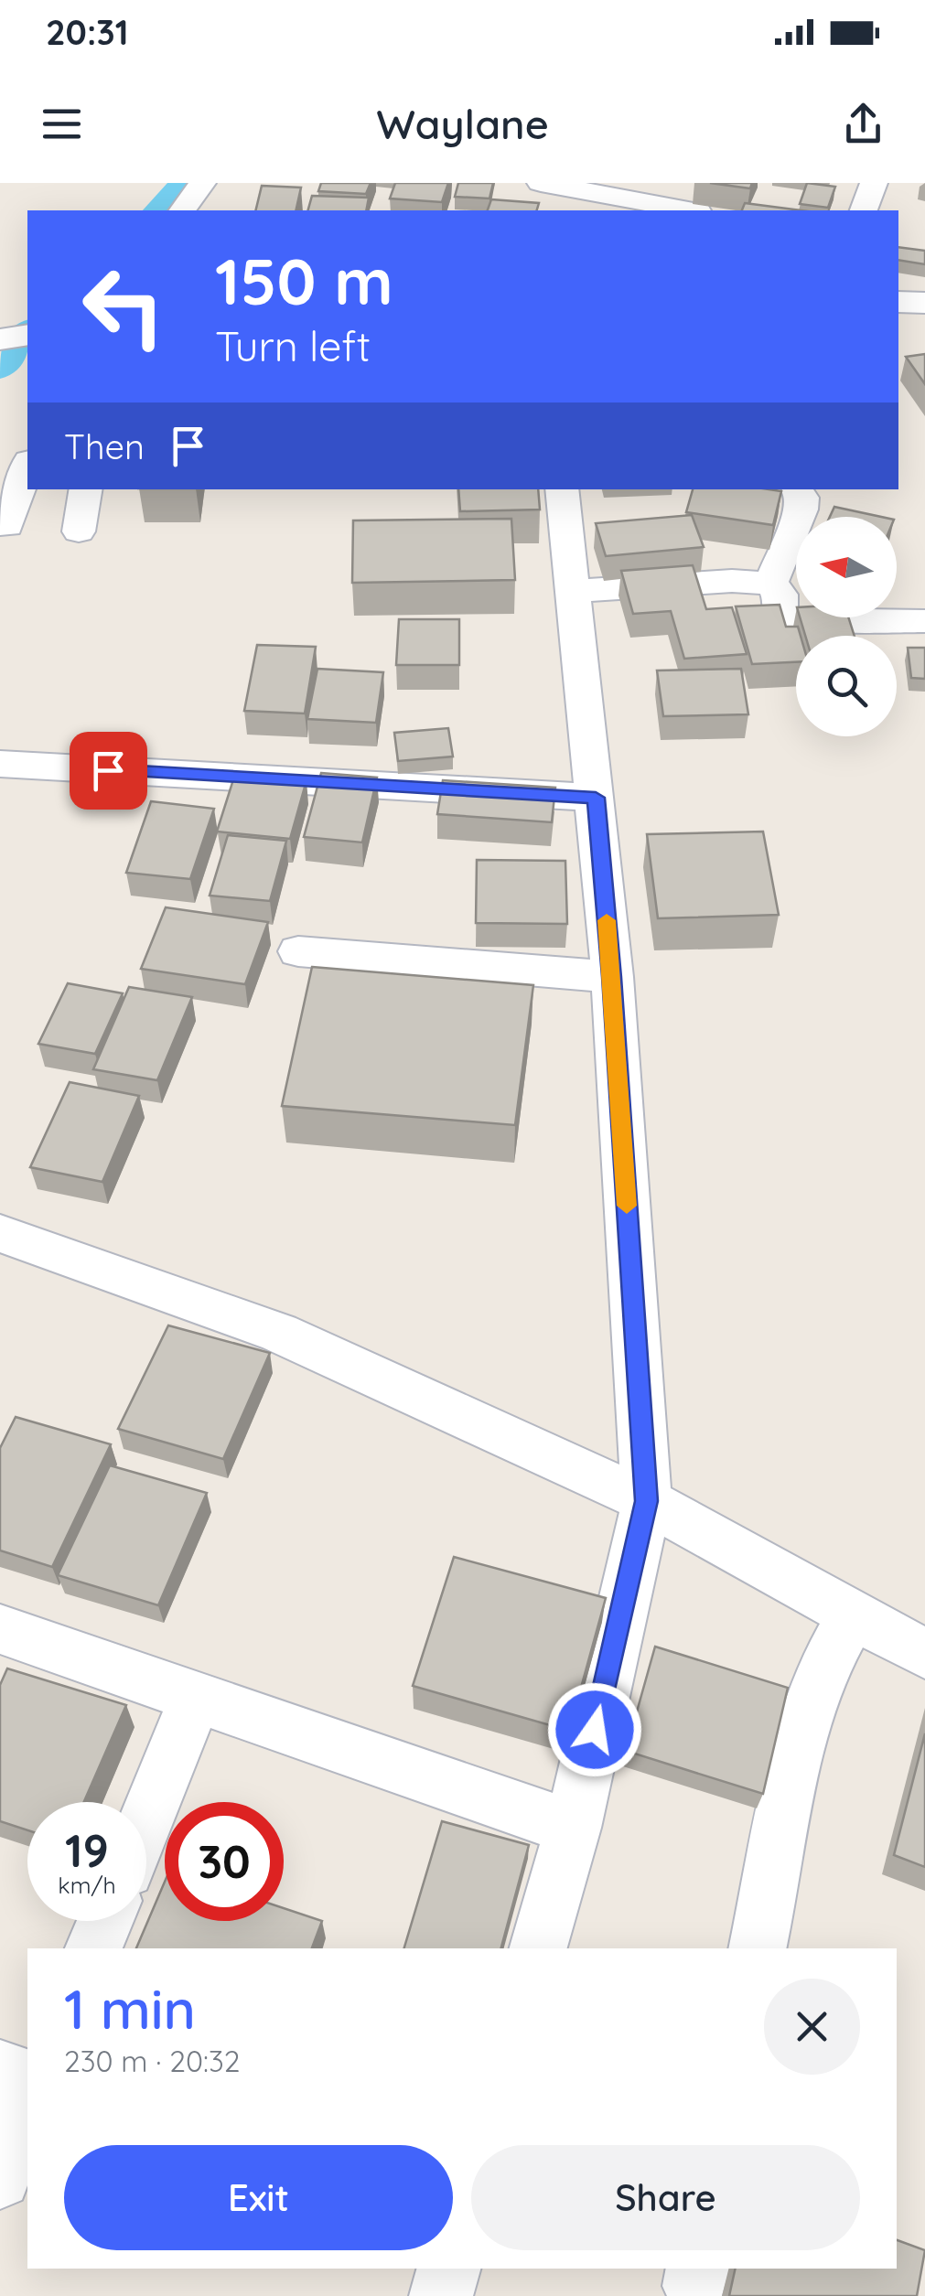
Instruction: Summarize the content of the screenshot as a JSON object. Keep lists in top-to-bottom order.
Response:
{
  "north": "left",
  "page": {
    "status": "20:31",
    "header": "Waylane",
    "turn": ["150 m", "Turn left"],
    "then": "Then",
    "speed": "19 km/h",
    "limit": "30",
    "heading": ["1 min", "230 m · 20:32"],
    "buttons": ["Exit", "Share"]
  }
}
